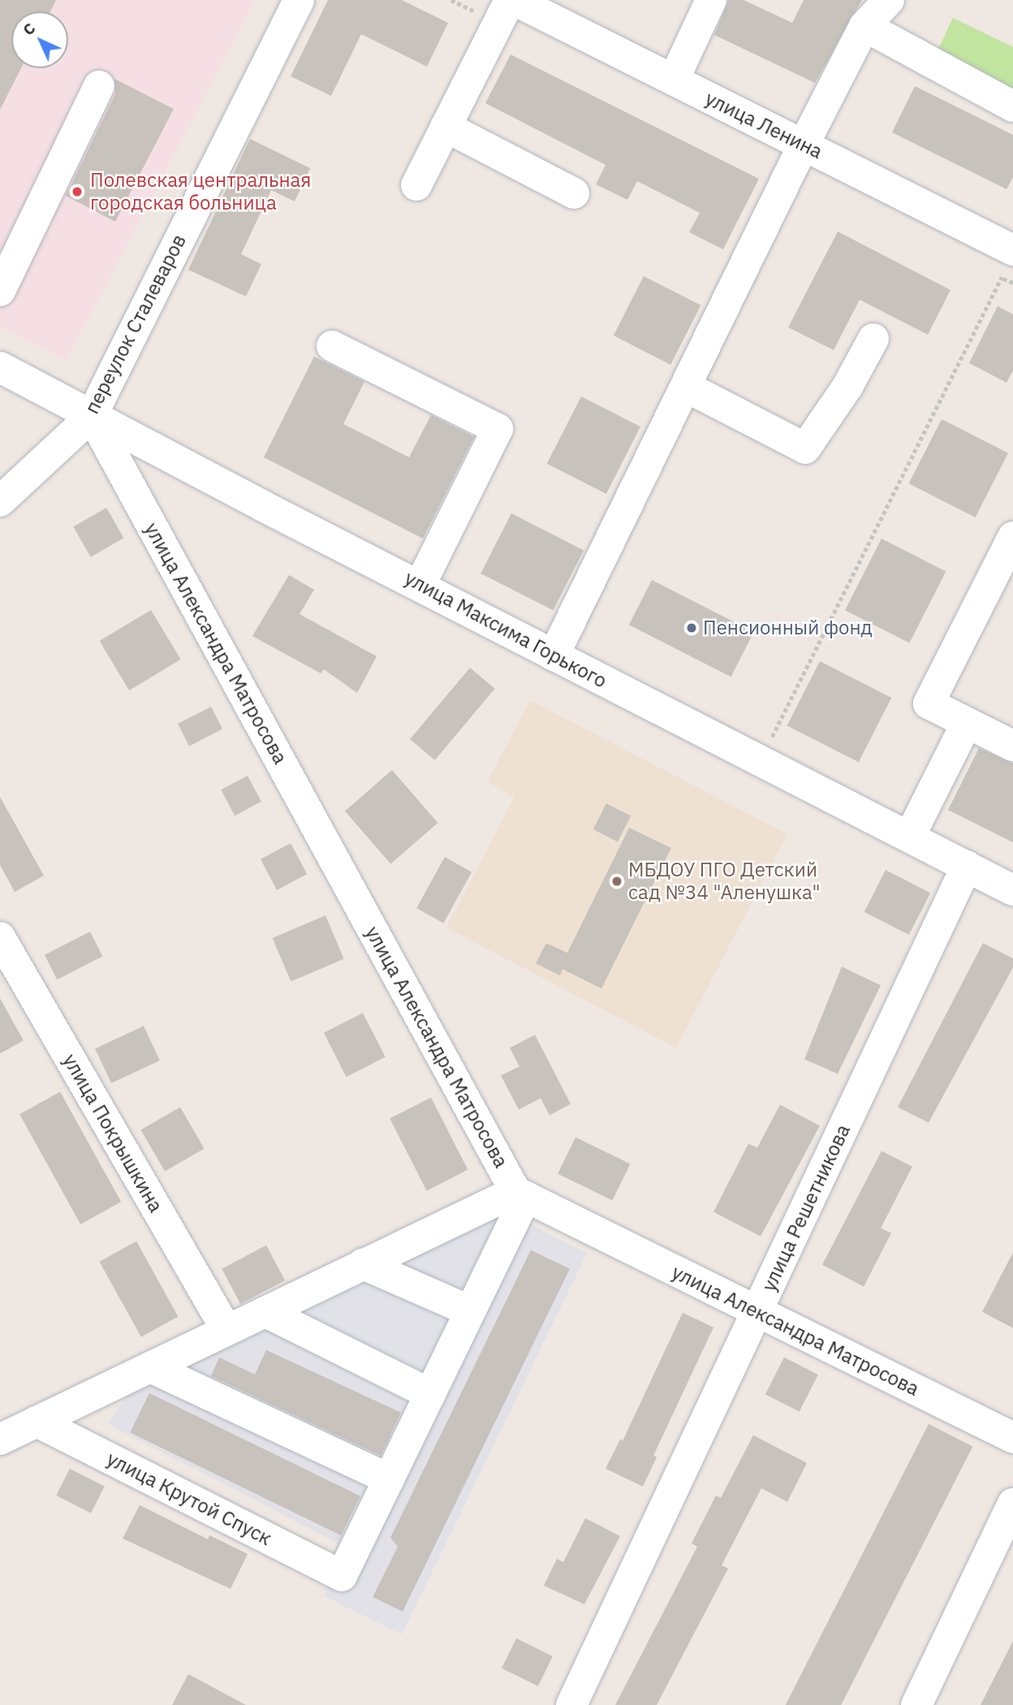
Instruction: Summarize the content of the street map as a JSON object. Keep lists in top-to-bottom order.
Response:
{
  "streets": {
    "street": [
      "улица Ленина",
      "переулок Сталеваров",
      "улица Максима Горького",
      "улица Александра Матросова",
      "улица Покрышкина",
      "улица Решетникова",
      "улица Крутой Спуск"
    ]
  },
  "crossings": [
    ["переулок Сталеваров", "улица Максима Горького"],
    ["переулок Сталеваров", "улица Александра Матросова"],
    ["улица Максима Горького", "улица Александра Матросова"],
    ["улица Максима Горького", "улица Решетникова"],
    ["улица Александра Матросова", "улица Решетникова"]
  ],
  "places": ["Полевская центральная городская больница", "Пенсионный фонд", "МБДОУ ПГО Детский сад №34 \"Аленушка\""],
  "north": "top left"
}
